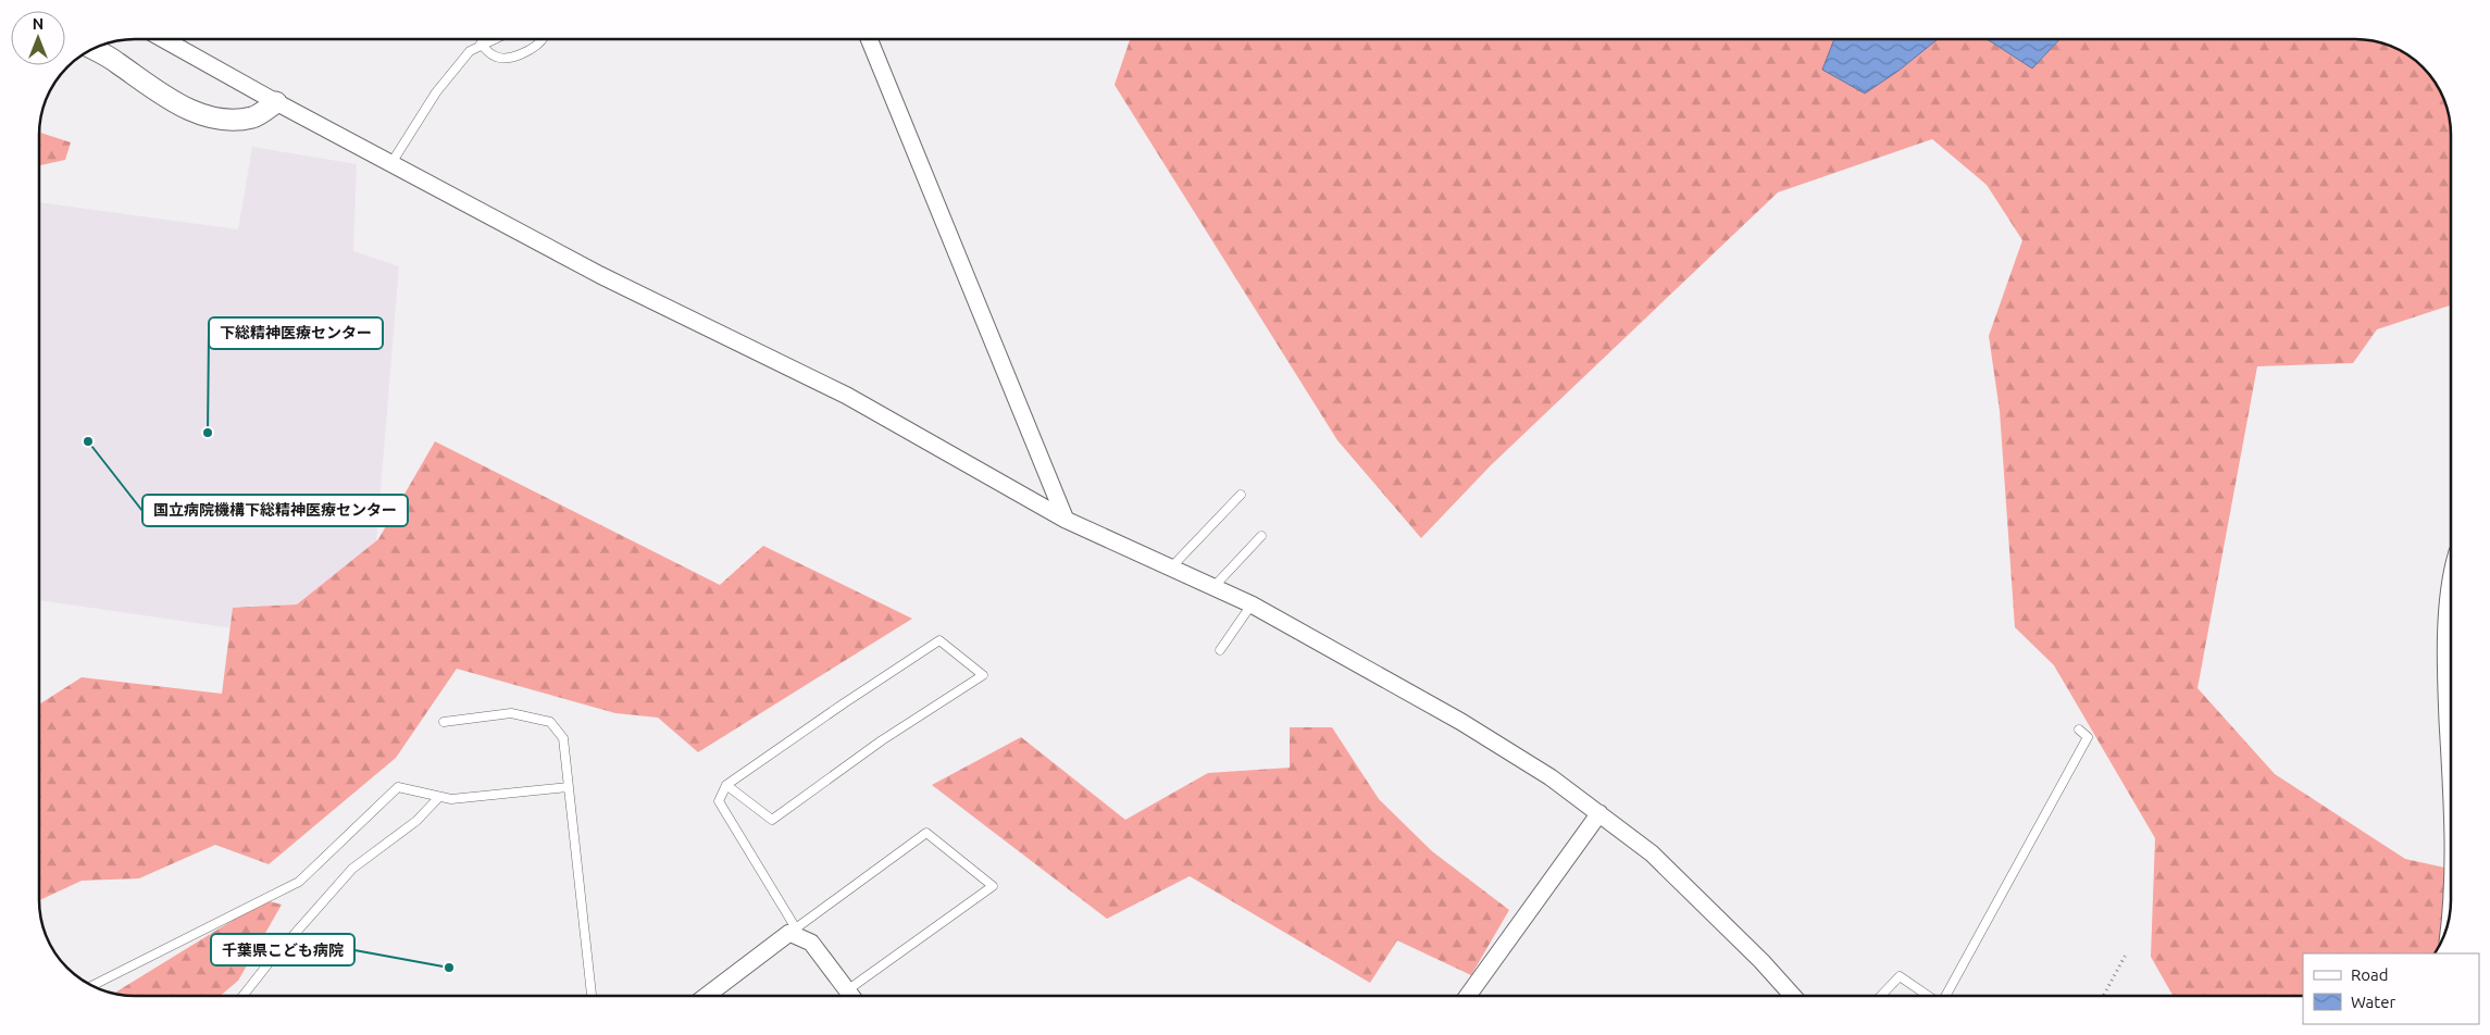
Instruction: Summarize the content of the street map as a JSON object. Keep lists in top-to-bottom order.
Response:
{
  "places": ["下総精神医療センター", "国立病院機構下総精神医療センター", "千葉県こども病院"],
  "legend": ["Road", "Water"],
  "north": "top"
}
